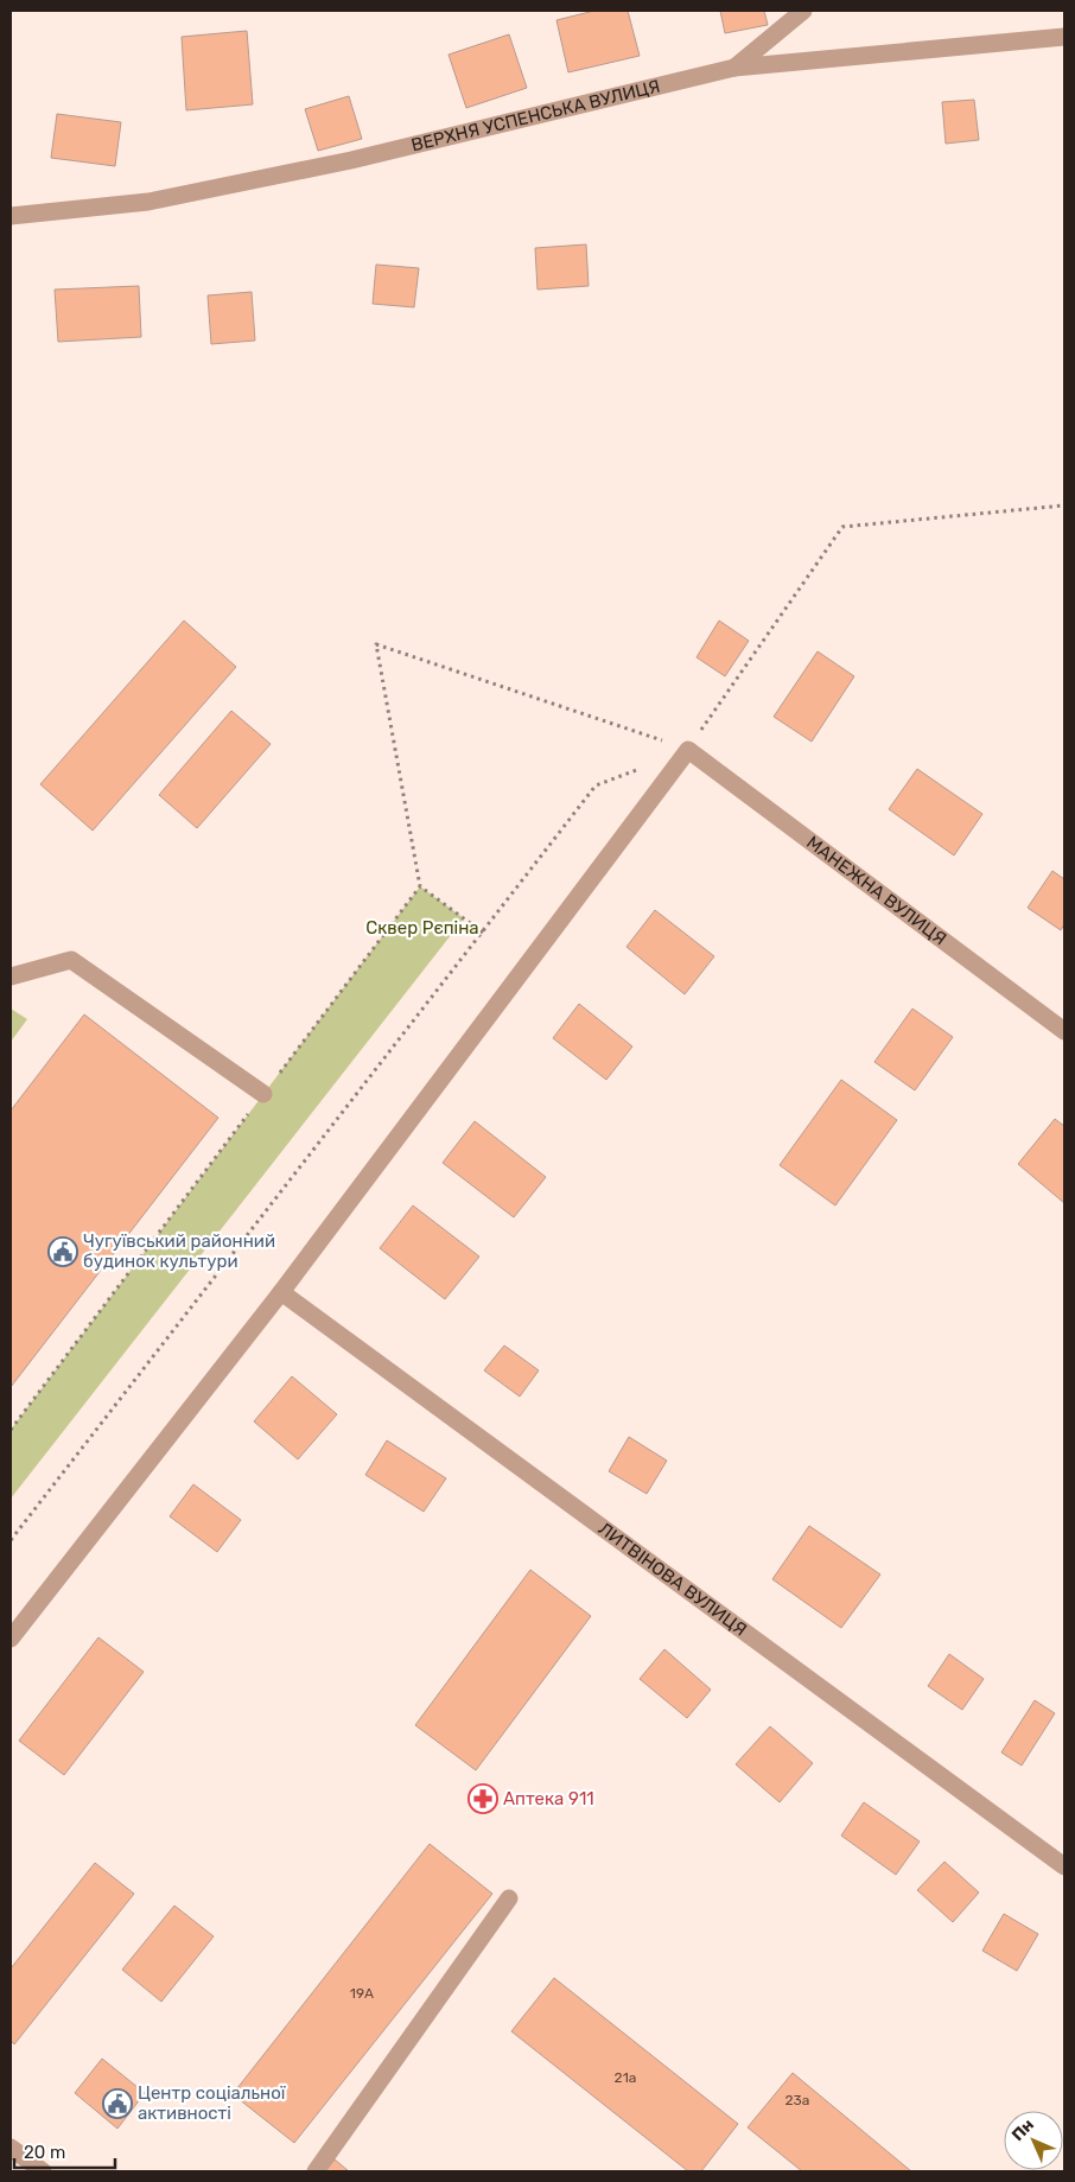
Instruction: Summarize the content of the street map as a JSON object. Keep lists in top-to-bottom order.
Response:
{
  "streets": {
    "street": ["ВЕРХНЯ УСПЕНСЬКА ВУЛИЦЯ", "МАНЕЖНА ВУЛИЦЯ", "ЛИТВІНОВА ВУЛИЦЯ"]
  },
  "parks": ["Сквер Рєпіна"],
  "places": {
    "public building": ["Чугуївський районний будинок культури", "Центр соціальної активності"],
    "pharmacy": ["Аптека 911"]
  },
  "house_numbers": ["19А", "21а", "23а"],
  "scale_bar": "20 m",
  "north": "top left"
}
